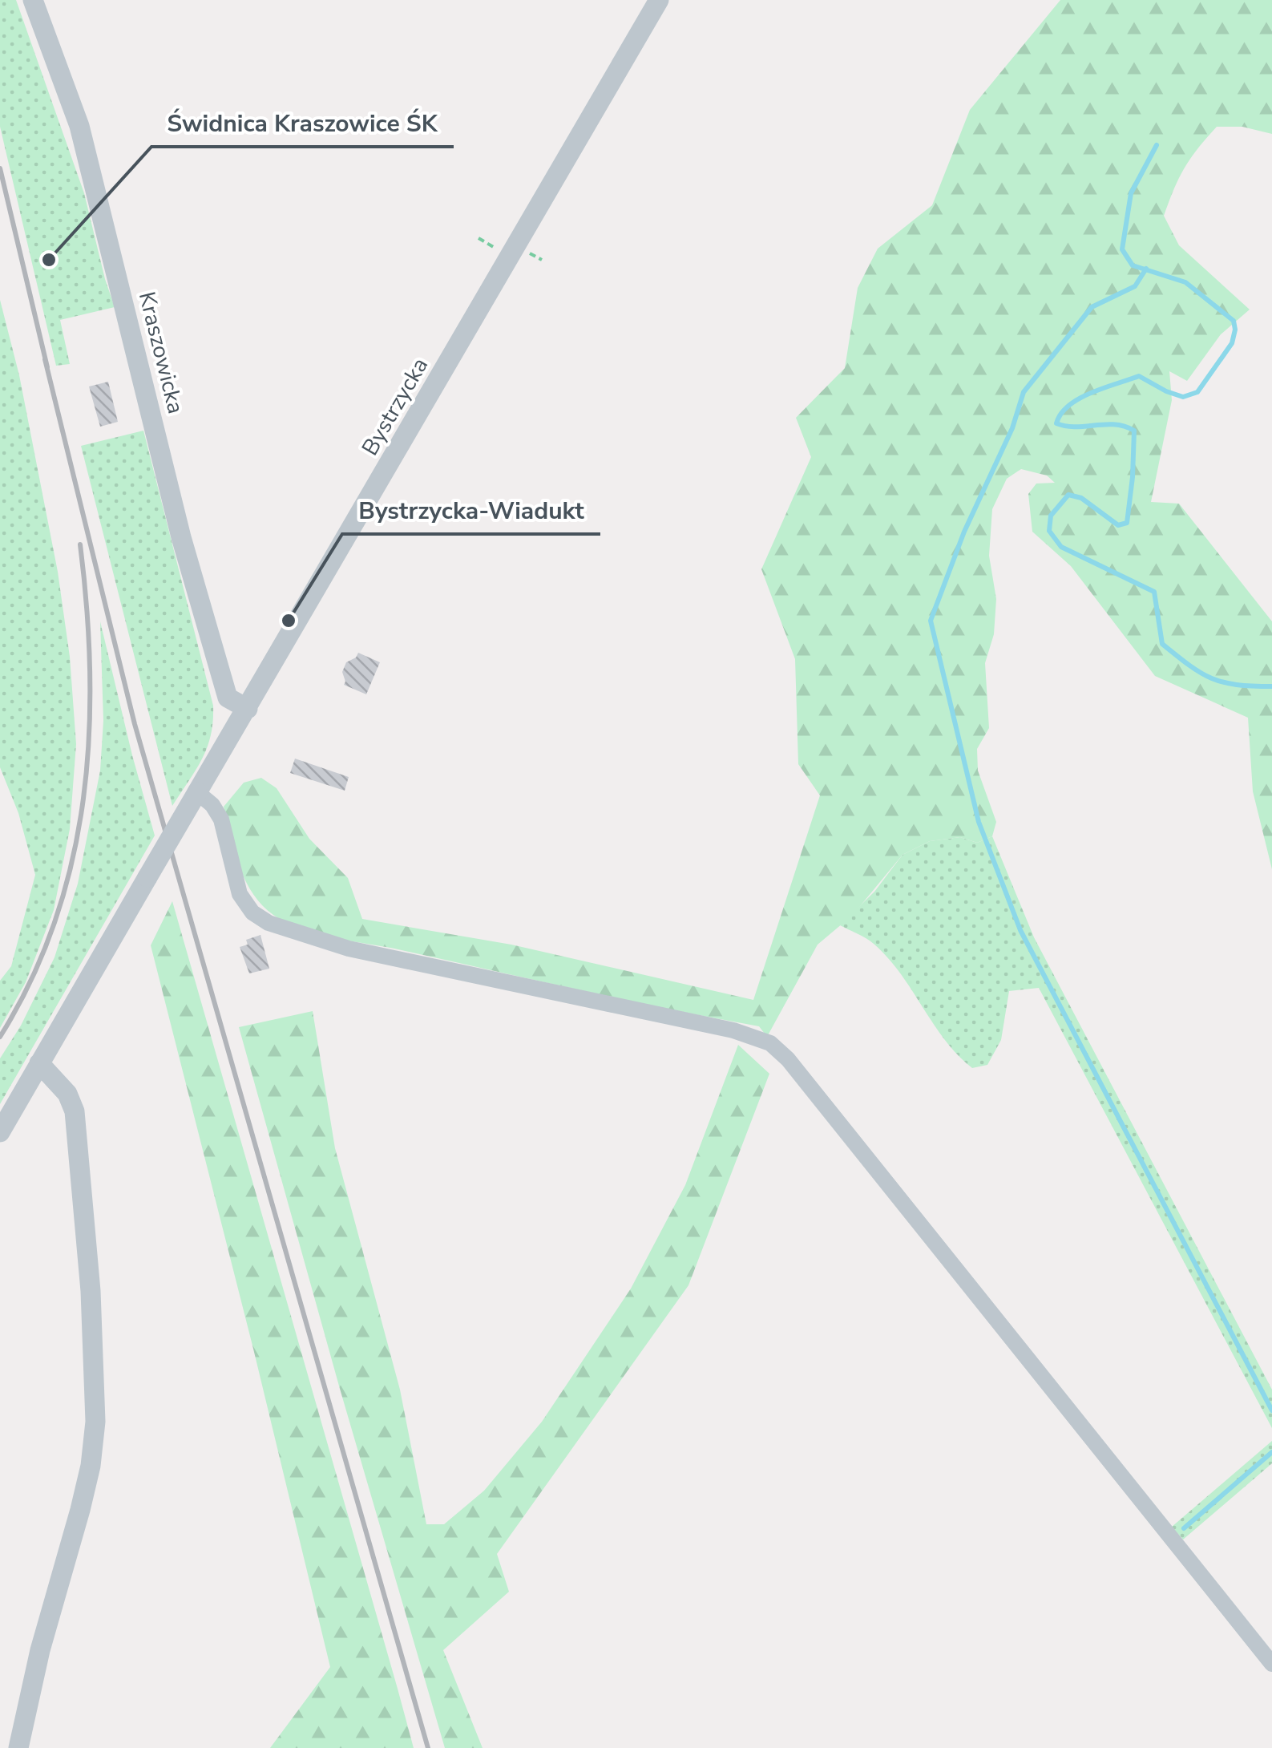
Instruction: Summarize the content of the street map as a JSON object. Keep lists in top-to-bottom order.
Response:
{
  "streets": {
    "street": ["Kraszowicka", "Bystrzycka"]
  },
  "crossings": [
    ["Kraszowicka", "Bystrzycka"]
  ],
  "places": ["Świdnica Kraszowice ŚK", "Bystrzycka-Wiadukt"]
}
